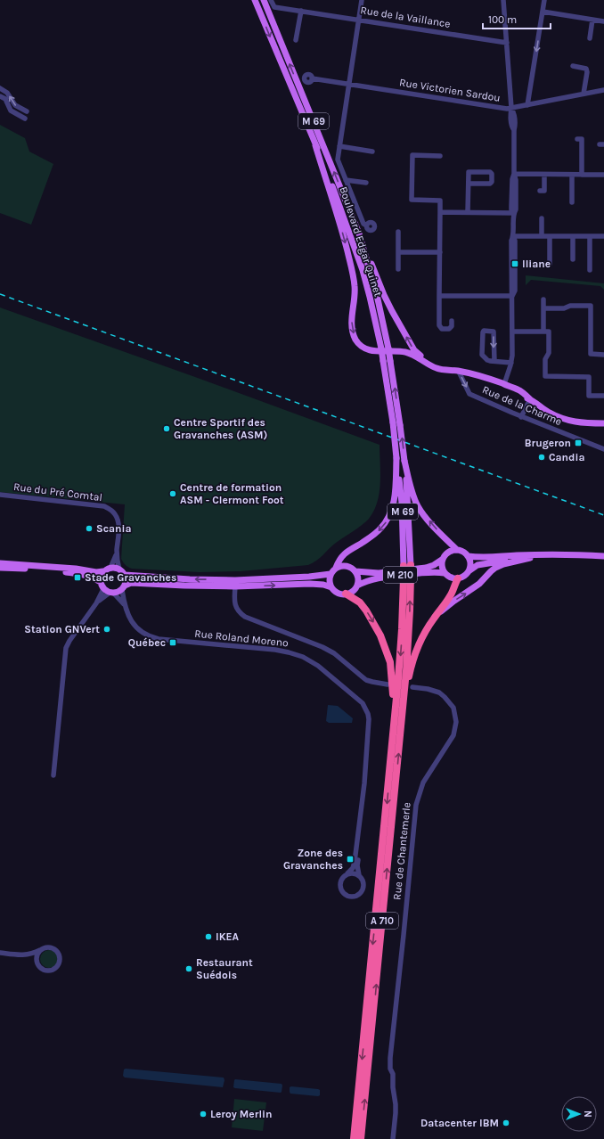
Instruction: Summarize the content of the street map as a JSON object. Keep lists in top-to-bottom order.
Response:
{
  "streets": {
    "highway": ["A 710"],
    "main road": [
      "M 69",
      "Boulevard Edgar Quinet",
      "Rue de la Charme",
      "M 210"
    ],
    "street": [
      "Rue de la Vaillance",
      "Rue Victorien Sardou",
      "Rue du Pré Comtal",
      "Rue Roland Moreno",
      "Rue de Chantemerle"
    ]
  },
  "crossings": [
    ["M 69", "Boulevard Edgar Quinet"],
    ["M 69", "A 710"],
    ["Boulevard Edgar Quinet", "A 710"]
  ],
  "places": {
    "transit": [
      "Iliane",
      "Brugeron",
      "Stade Gravanches",
      "Québec",
      "Zone des Gravanches"
    ],
    "other": [
      "Centre Sportif des Gravanches (ASM)",
      "Candia",
      "Centre de formation ASM - Clermont Foot",
      "Scania",
      "Station GNVert",
      "IKEA",
      "Restaurant Suédois",
      "Leroy Merlin",
      "Datacenter IBM"
    ]
  },
  "scale_bar": "100 m",
  "north": "right"
}
